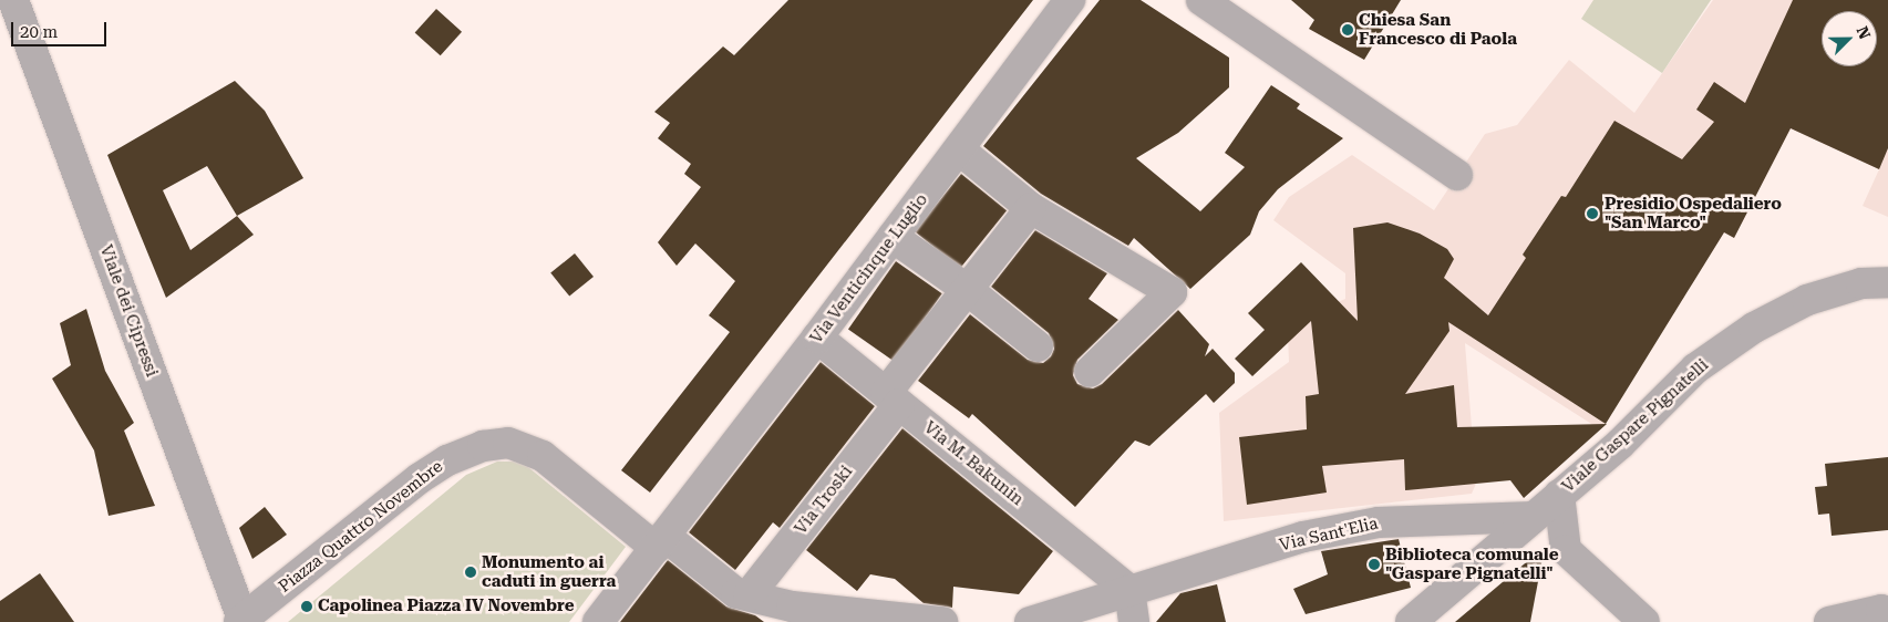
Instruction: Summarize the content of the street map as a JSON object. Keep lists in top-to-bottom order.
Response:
{
  "streets": {
    "street": [
      "Via Venticinque Luglio",
      "Viale dei Cipressi",
      "Viale Gaspare Pignatelli",
      "Via M. Bakunin",
      "Via Troski",
      "Piazza Quattro Novembre",
      "Via Sant'Elia"
    ]
  },
  "crossings": [
    ["Via Venticinque Luglio", "Via M. Bakunin"],
    ["Via Venticinque Luglio", "Piazza Quattro Novembre"],
    ["Viale dei Cipressi", "Piazza Quattro Novembre"],
    ["Viale Gaspare Pignatelli", "Via Sant'Elia"],
    ["Via M. Bakunin", "Via Troski"],
    ["Via M. Bakunin", "Via Sant'Elia"]
  ],
  "places": [
    "Chiesa San Francesco di Paola",
    "Presidio Ospedaliero \"San Marco\"",
    "Biblioteca comunale \"Gaspare Pignatelli\"",
    "Monumento ai caduti in guerra",
    "Capolinea Piazza IV Novembre"
  ],
  "scale_bar": "20 m",
  "north": "top right"
}
